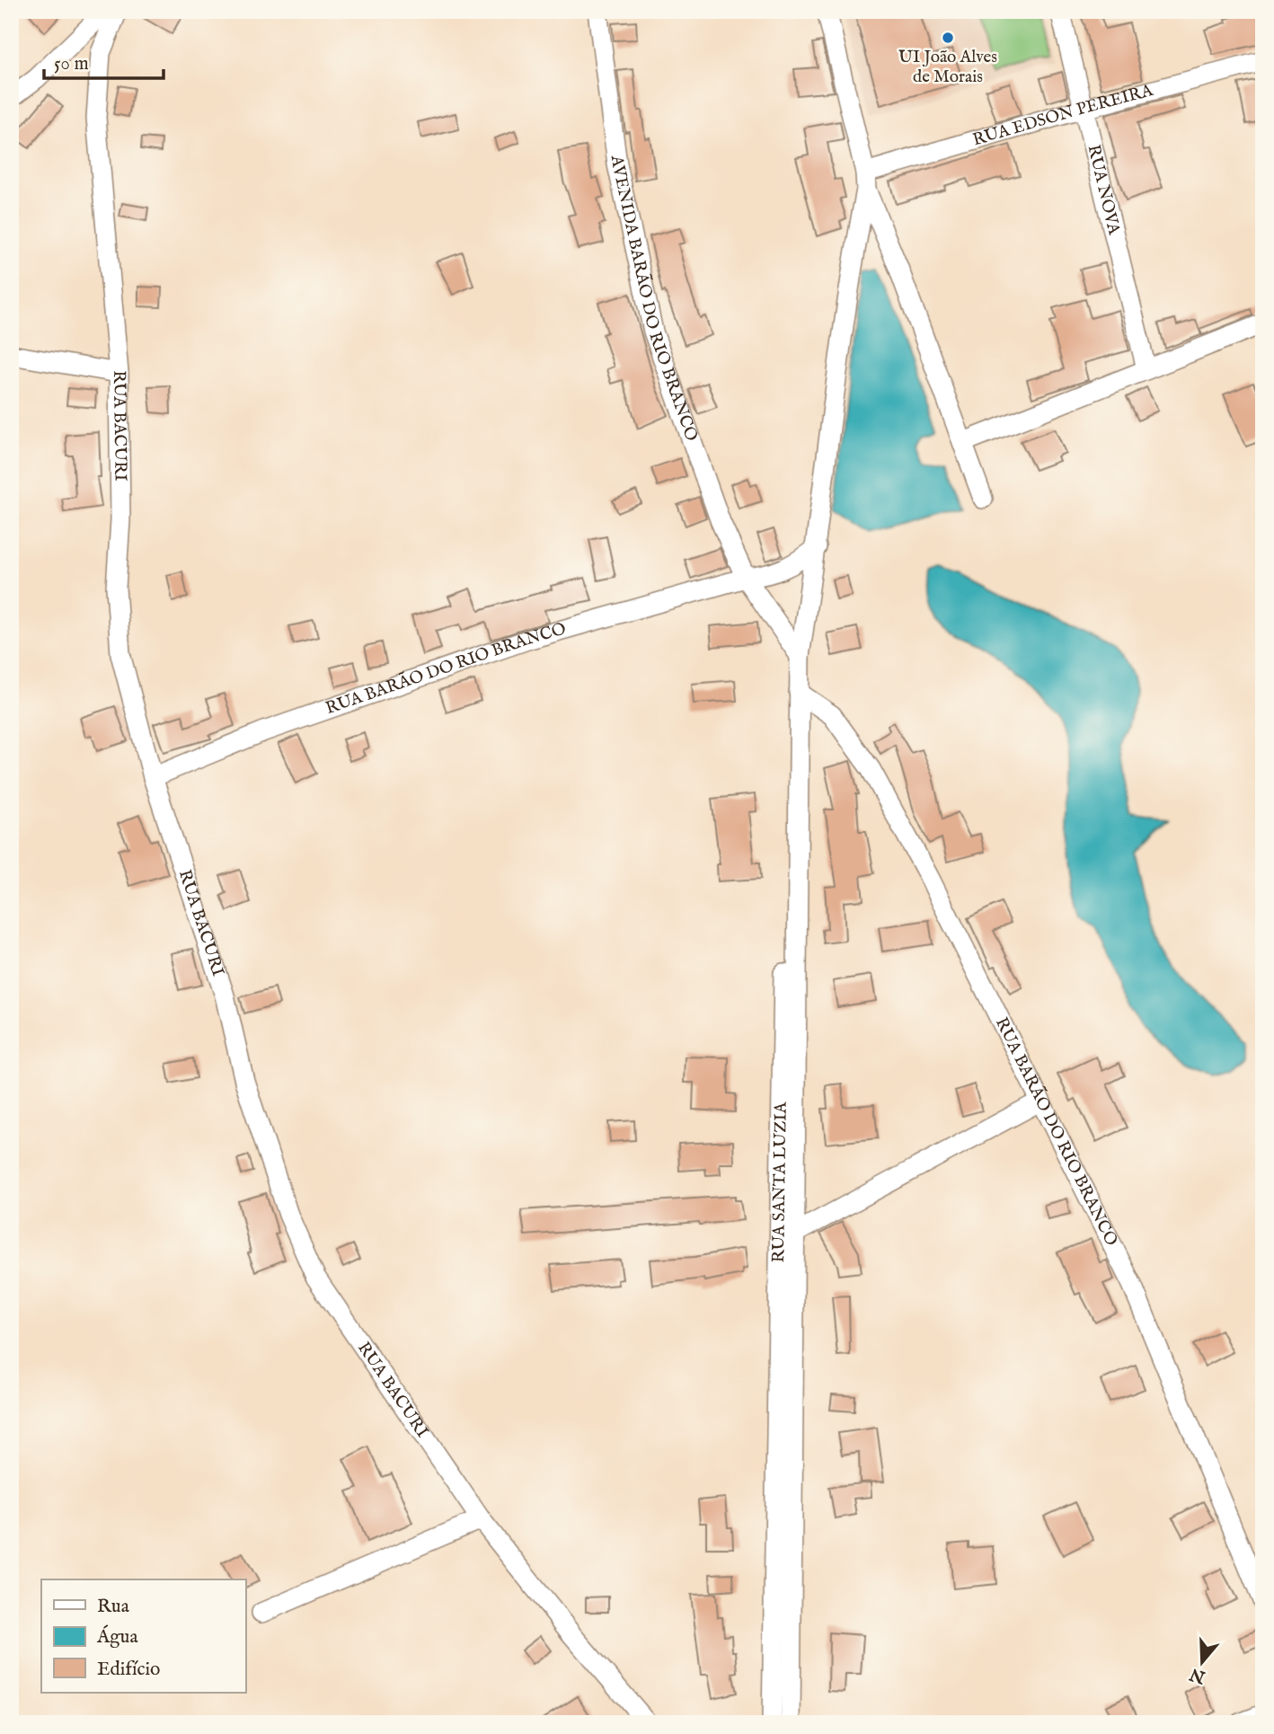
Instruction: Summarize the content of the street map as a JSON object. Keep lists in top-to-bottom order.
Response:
{
  "streets": {
    "street": [
      "RUA EDSON PEREIRA",
      "RUA NOVA",
      "AVENIDA BARÃO DO RIO BRANCO",
      "RUA BACURI",
      "RUA BARÃO DO RIO BRANCO",
      "RUA SANTA LUZIA"
    ]
  },
  "crossings": [
    ["RUA EDSON PEREIRA", "RUA NOVA"],
    ["AVENIDA BARÃO DO RIO BRANCO", "RUA BARÃO DO RIO BRANCO"],
    ["AVENIDA BARÃO DO RIO BRANCO", "RUA SANTA LUZIA"],
    ["RUA BACURI", "RUA BARÃO DO RIO BRANCO"],
    ["RUA BARÃO DO RIO BRANCO", "RUA SANTA LUZIA"]
  ],
  "places": ["UI João Alves de Morais"],
  "legend": ["Rua", "Água", "Edifício"],
  "scale_bar": "50 m",
  "north": "bottom"
}
